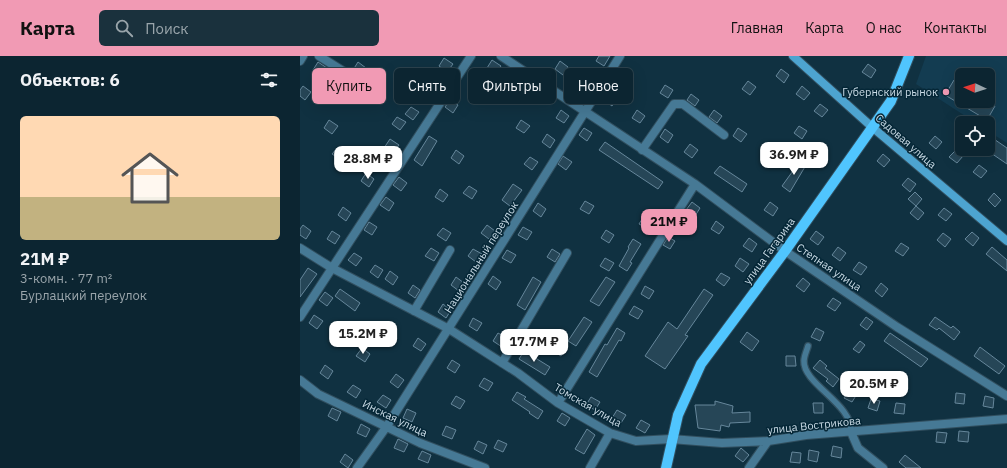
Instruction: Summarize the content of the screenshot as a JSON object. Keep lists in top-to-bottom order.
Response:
{
  "streets": {
    "main road": ["улица Гагарина"],
    "street": [
      "Садовая улица",
      "Национальный переулок",
      "Степная улица",
      "Томская улица",
      "Инская улица",
      "улица Вострикова"
    ]
  },
  "crossings": [
    ["Садовая улица", "улица Гагарина"],
    ["улица Гагарина", "Степная улица"],
    ["улица Гагарина", "Томская улица"],
    ["улица Гагарина", "улица Вострикова"],
    ["Национальный переулок", "Степная улица"],
    ["Национальный переулок", "Томская улица"],
    ["Национальный переулок", "Инская улица"],
    ["Томская улица", "улица Вострикова"]
  ],
  "places": ["Губернский рынок"],
  "north": "left",
  "page": {
    "header": "Карта",
    "search": "Поиск",
    "nav": [
      "Главная",
      "Карта",
      "О нас",
      "Контакты"
    ],
    "heading": "Объектов: 6",
    "chip": [
      "Купить",
      "Снять",
      "Фильтры",
      "Новое"
    ],
    "list": [
      {
        "name": "21M ₽",
        "note": "3-комн. · 77 m² · Бурлацкий переулок"
      }
    ],
    "price": [
      "36.9M ₽",
      "28.8M ₽",
      "21M ₽",
      "15.2M ₽",
      "17.7M ₽",
      "20.5M ₽"
    ]
  }
}
